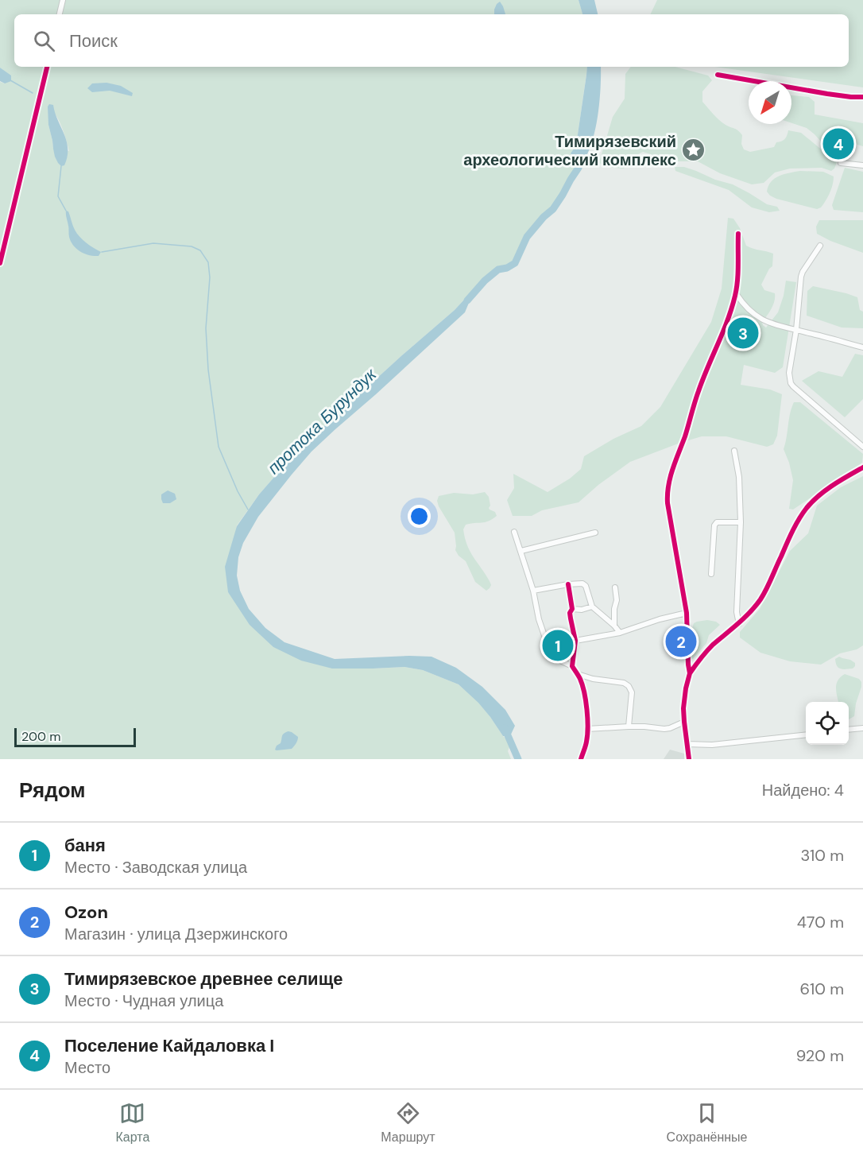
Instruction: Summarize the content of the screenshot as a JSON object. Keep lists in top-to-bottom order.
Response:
{
  "water": ["протока Бурундук"],
  "places": {
    "place": ["Тимирязевский археологический комплекс"]
  },
  "scale_bar": "200 m",
  "north": "bottom left",
  "page": {
    "search": "Поиск",
    "pins": [
      "4",
      "3",
      "2",
      "1"
    ],
    "scale": "200 m",
    "heading": ["Рядом", "Найдено: 4"],
    "list": [
      {
        "mark": "1",
        "name": "баня",
        "note": "Место · Заводская улица",
        "value": "310 m"
      },
      {
        "mark": "2",
        "name": "Ozon",
        "note": "Магазин · улица Дзержинского",
        "value": "470 m"
      },
      {
        "mark": "3",
        "name": "Тимирязевское древнее селище",
        "note": "Место · Чудная улица",
        "value": "610 m"
      },
      {
        "mark": "4",
        "name": "Поселение Кайдаловка I",
        "note": "Место",
        "value": "920 m"
      }
    ],
    "nav": ["Карта", "Маршрут", "Сохранённые"]
  }
}
